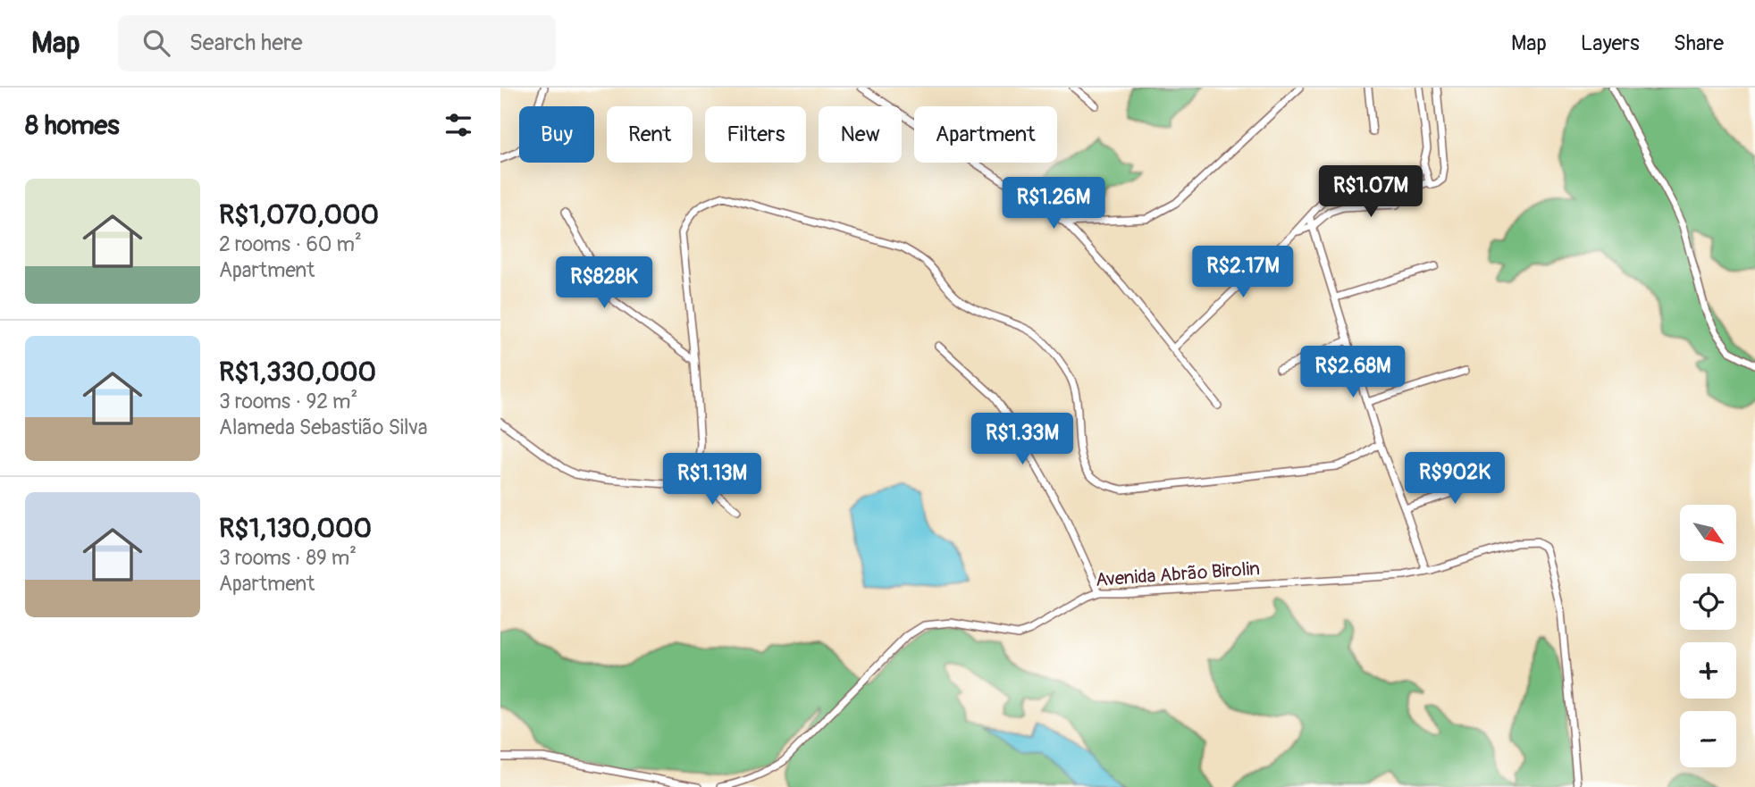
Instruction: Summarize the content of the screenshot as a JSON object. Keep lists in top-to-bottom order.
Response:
{
  "streets": {
    "street": ["Avenida Abrão Birolin"]
  },
  "north": "bottom right",
  "page": {
    "header": "Map",
    "search": "Search here",
    "nav": ["Map", "Layers", "Share"],
    "heading": "8 homes",
    "chip": [
      "Buy",
      "Rent",
      "Filters",
      "New",
      "Apartment"
    ],
    "list": [
      {
        "name": "R$1,070,000",
        "note": "2 rooms · 60 m² · Apartment"
      },
      {
        "name": "R$1,330,000",
        "note": "3 rooms · 92 m² · Alameda Sebastião Silva"
      },
      {
        "name": "R$1,130,000",
        "note": "3 rooms · 89 m² · Apartment"
      }
    ],
    "price": [
      "R$1.07M",
      "R$1.26M",
      "R$2.17M",
      "R$828K",
      "R$2.68M",
      "R$1.33M",
      "R$902K",
      "R$1.13M"
    ],
    "map_buttons": ["+", "−"]
  }
}
